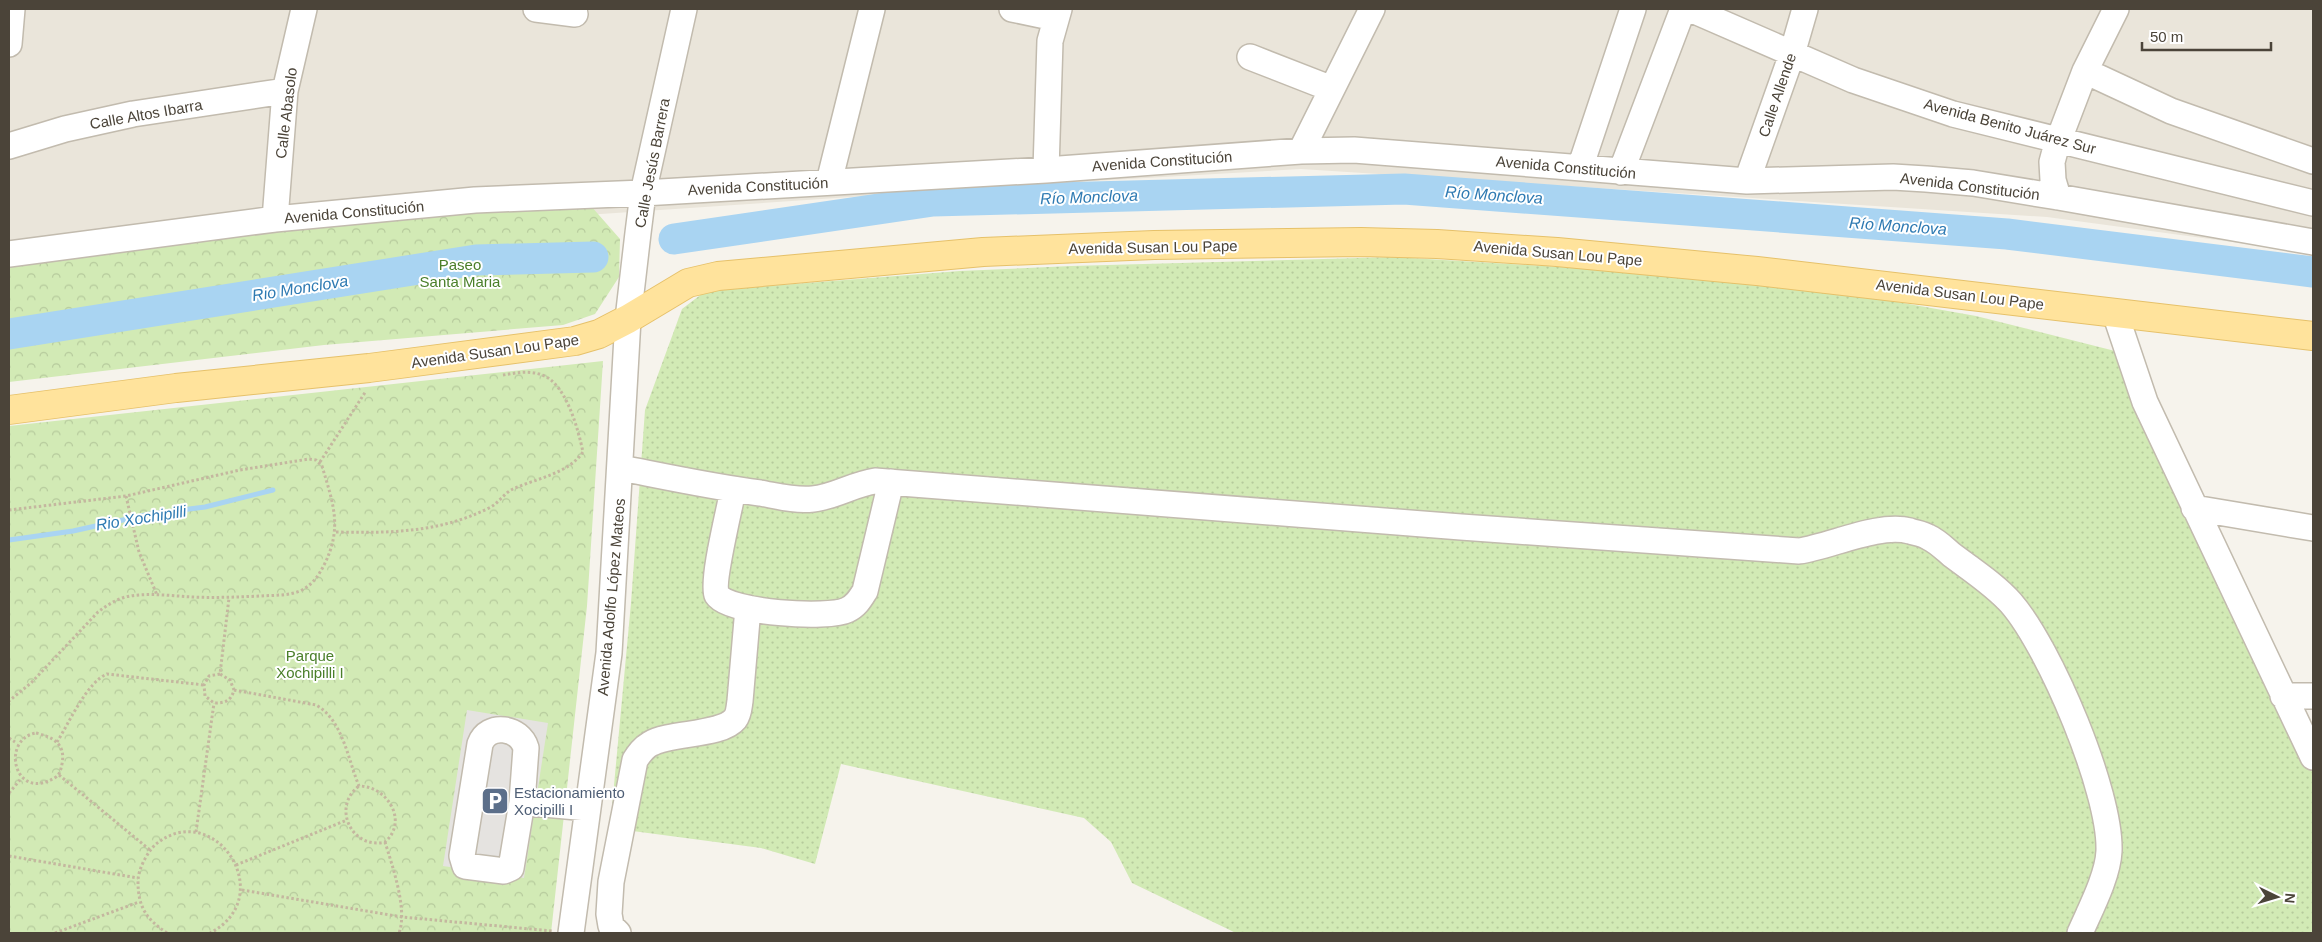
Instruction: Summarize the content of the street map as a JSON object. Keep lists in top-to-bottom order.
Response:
{
  "streets": {
    "main road": ["Avenida Susan Lou Pape"],
    "street": [
      "Calle Allende",
      "Calle Abasolo",
      "Calle Altos Ibarra",
      "Avenida Benito Juárez Sur",
      "Avenida Constitución",
      "Calle Jesús Barrera",
      "Avenida Adolfo López Mateos"
    ]
  },
  "crossings": [
    ["Calle Allende", "Avenida Benito Juárez Sur"],
    ["Calle Allende", "Avenida Constitución"],
    ["Calle Abasolo", "Calle Altos Ibarra"],
    ["Calle Abasolo", "Avenida Constitución"],
    ["Avenida Constitución", "Calle Jesús Barrera"],
    ["Calle Jesús Barrera", "Avenida Susan Lou Pape"],
    ["Calle Jesús Barrera", "Avenida Adolfo López Mateos"],
    ["Avenida Susan Lou Pape", "Avenida Adolfo López Mateos"]
  ],
  "water": ["Río Monclova", "Rio Monclova", "Rio Xochipilli"],
  "parks": ["Paseo Santa Maria", "Parque Xochipilli I"],
  "places": {
    "parking": ["Estacionamiento Xocipilli I"]
  },
  "scale_bar": "50 m",
  "north": "right"
}
